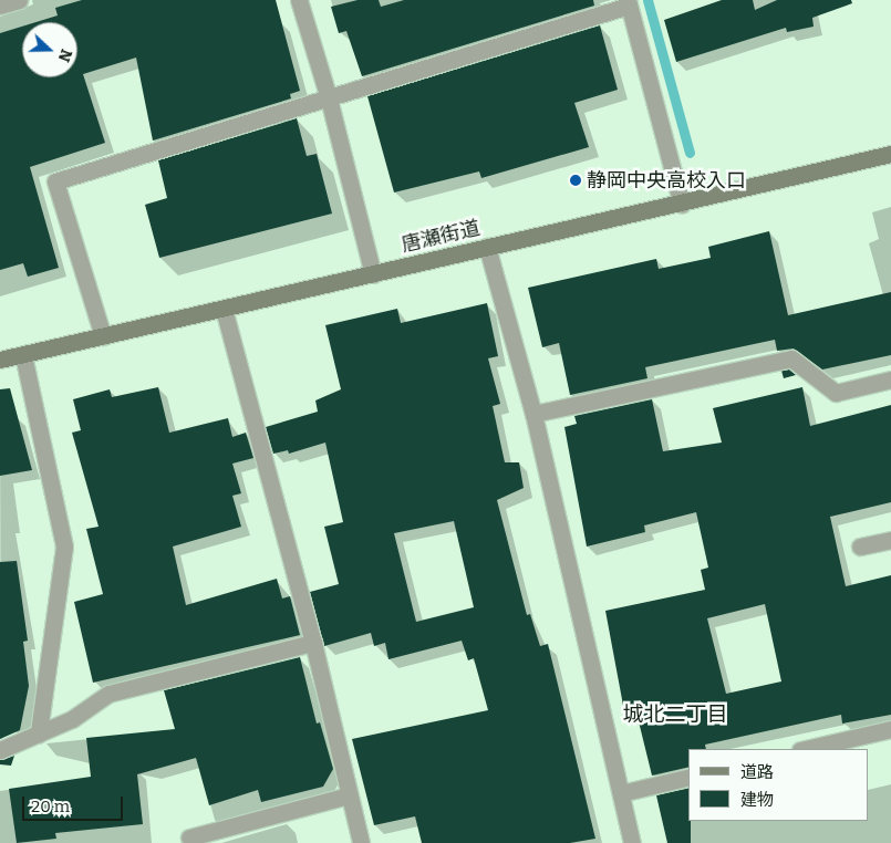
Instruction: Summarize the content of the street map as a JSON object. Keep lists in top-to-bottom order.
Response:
{
  "streets": {
    "street": ["唐瀬街道"]
  },
  "districts": ["城北二丁目"],
  "places": ["静岡中央高校入口"],
  "legend": ["道路", "建物"],
  "scale_bar": "20 m",
  "north": "right"
}
